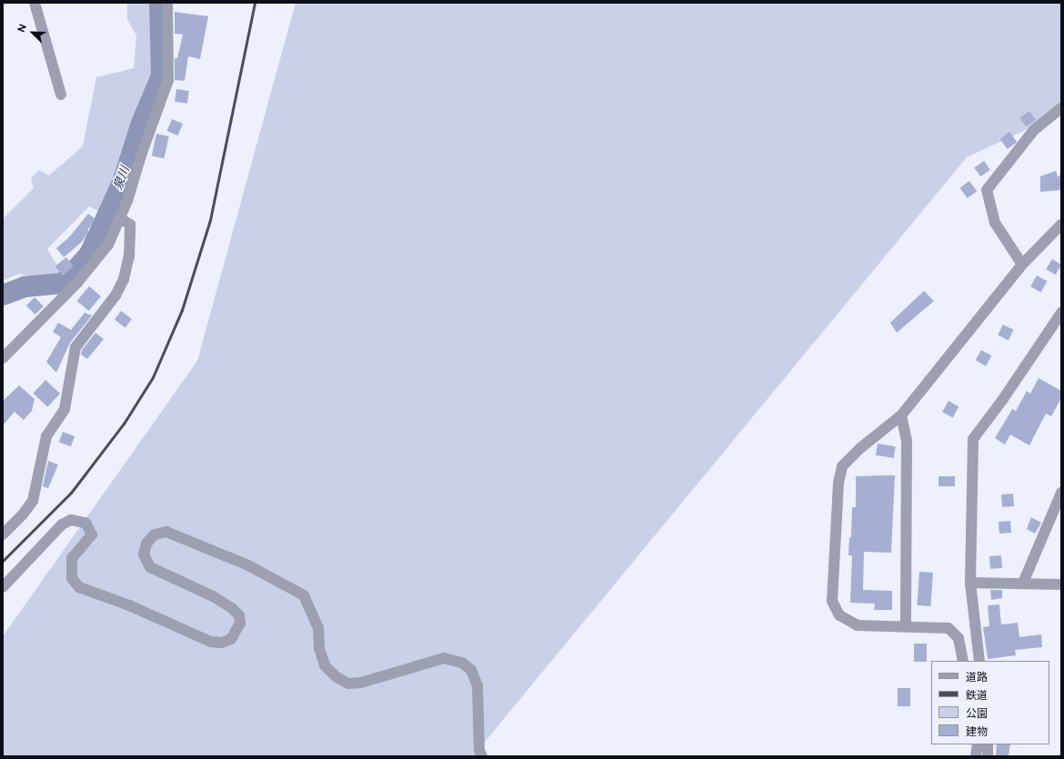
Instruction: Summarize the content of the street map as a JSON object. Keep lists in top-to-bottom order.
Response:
{
  "water": ["泉川"],
  "legend": [
    "道路",
    "鉄道",
    "公園",
    "建物"
  ],
  "north": "top left"
}
